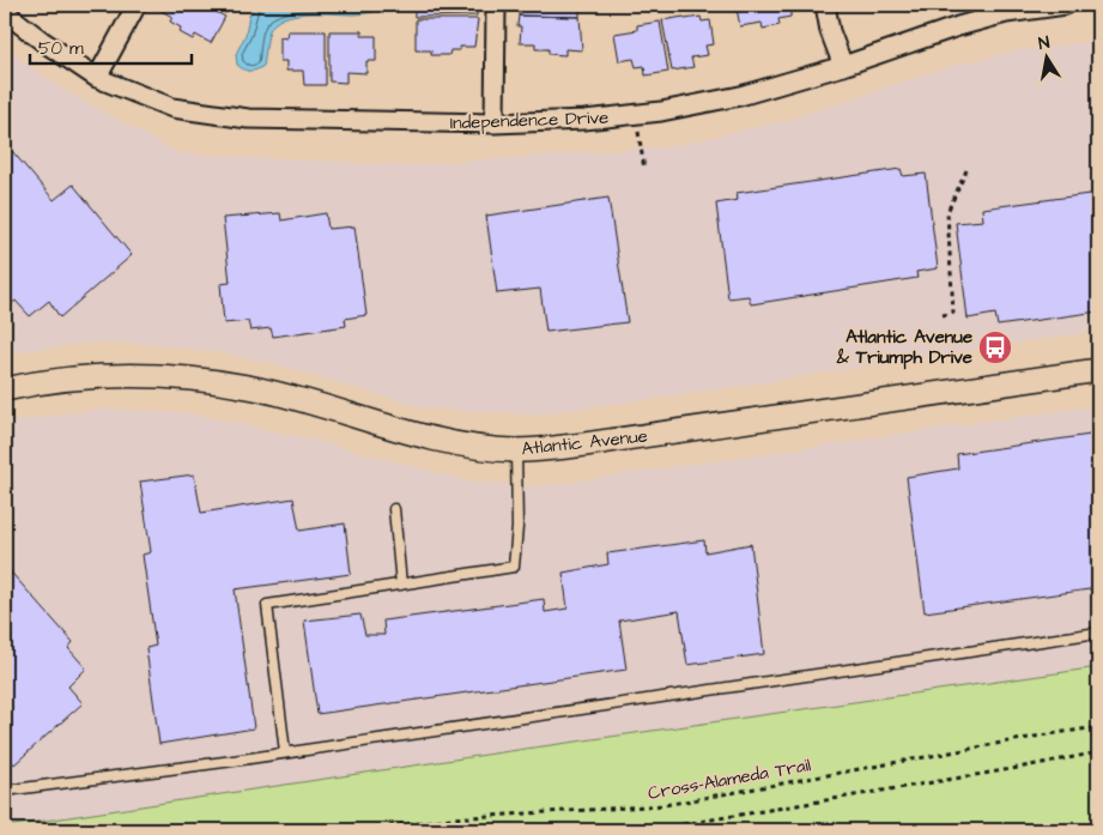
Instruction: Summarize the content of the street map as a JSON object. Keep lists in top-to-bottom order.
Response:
{
  "streets": {
    "street": ["Independence Drive", "Atlantic Avenue"],
    "path": ["Cross-Alameda Trail"]
  },
  "places": {
    "bus stop": ["Atlantic Avenue & Triumph Drive"]
  },
  "scale_bar": "50 m",
  "north": "top"
}
